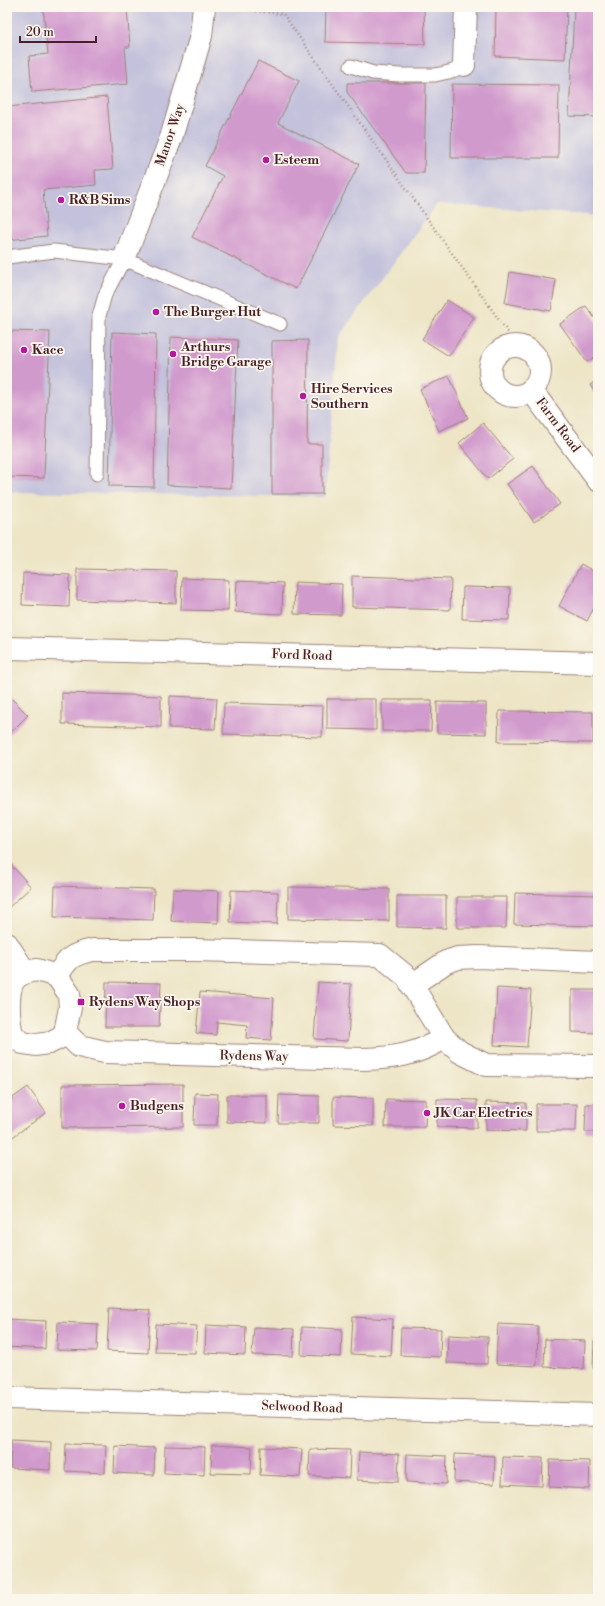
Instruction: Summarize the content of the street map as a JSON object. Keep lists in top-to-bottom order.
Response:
{
  "streets": {
    "street": [
      "Manor Way",
      "Farm Road",
      "Ford Road",
      "Rydens Way",
      "Selwood Road"
    ]
  },
  "places": {
    "other": [
      "Esteem",
      "R&B Sims",
      "The Burger Hut",
      "Kace",
      "Arthurs Bridge Garage",
      "Hire Services Southern",
      "Budgens",
      "JK Car Electrics"
    ],
    "transit": ["Rydens Way Shops"]
  },
  "scale_bar": "20 m"
}
